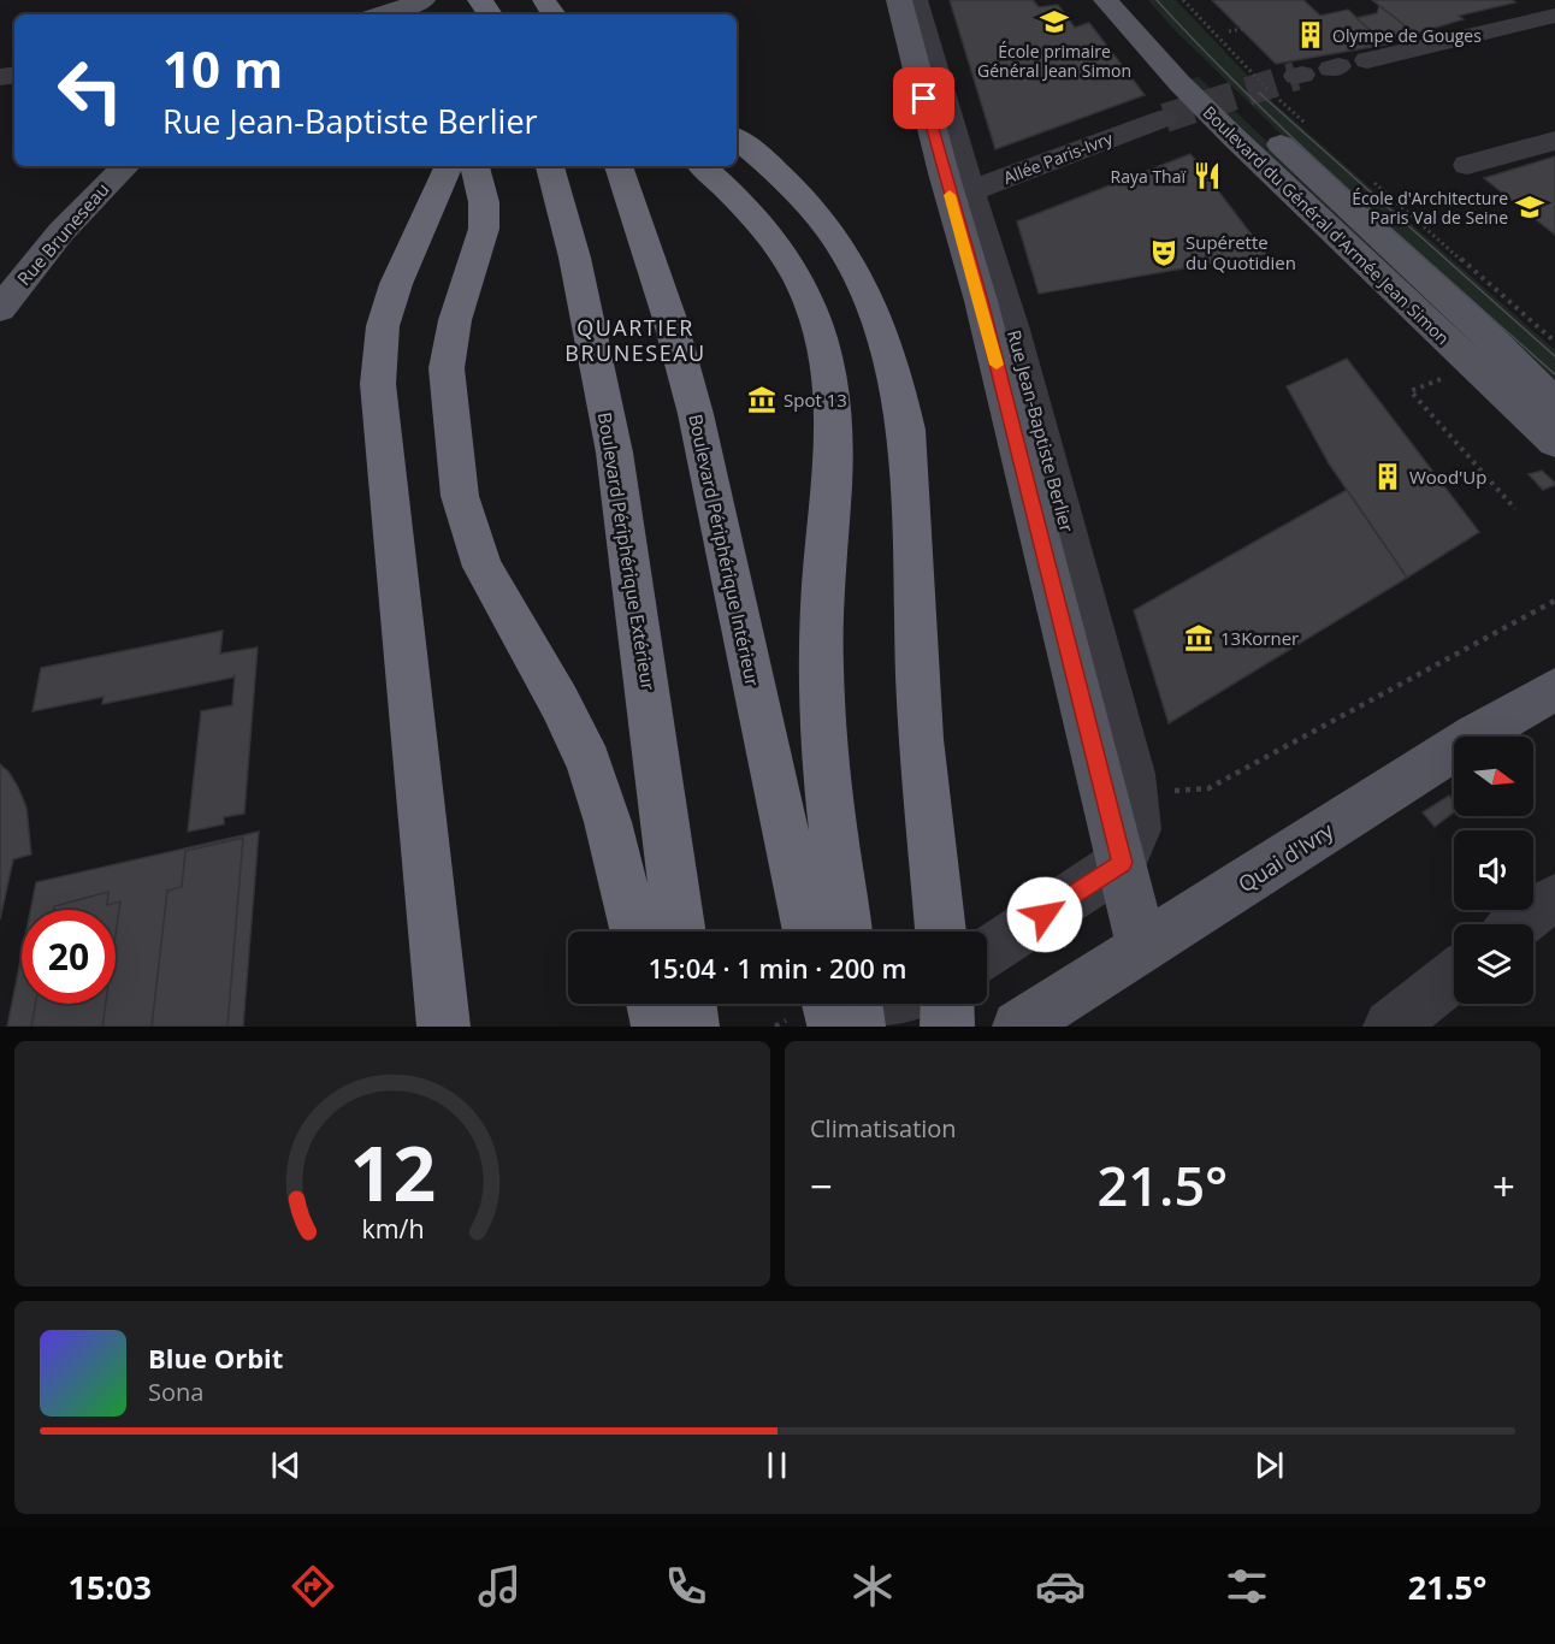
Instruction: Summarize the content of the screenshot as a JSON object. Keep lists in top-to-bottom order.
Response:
{
  "streets": {
    "highway": ["Boulevard Périphérique Intérieur", "Boulevard Périphérique Extérieur"],
    "main road": [
      "Boulevard du Général d'Armée Jean Simon",
      "Rue Bruneseau",
      "Rue Jean-Baptiste Berlier",
      "Quai d'Ivry"
    ],
    "street": ["Allée Paris-Ivry"]
  },
  "crossings": [
    ["Allée Paris-Ivry", "Rue Jean-Baptiste Berlier"],
    ["Rue Jean-Baptiste Berlier", "Quai d'Ivry"]
  ],
  "districts": ["QUARTIER BRUNESEAU"],
  "places": {
    "school or university": ["École primaire Général Jean Simon", "École d'Architecture Paris Val de Seine"],
    "building": ["Olympe de Gouges", "Wood'Up"],
    "restaurant": ["Raya Thaï"],
    "theatre": ["Supérette du Quotidien"],
    "museum": ["Spot 13", "13Korner"]
  },
  "north": "right",
  "page": {
    "turn": ["10 m", "Rue Jean-Baptiste Berlier"],
    "limit": "20",
    "trip": "15:04 · 1 min · 200 m",
    "tile": "Climatisation",
    "heat": ["−", "21.5°", "+"],
    "song": ["Blue Orbit", "Sona"],
    "tabs": ["15:03", "21.5°"],
    "gauge": ["12", "km/h"]
  }
}
